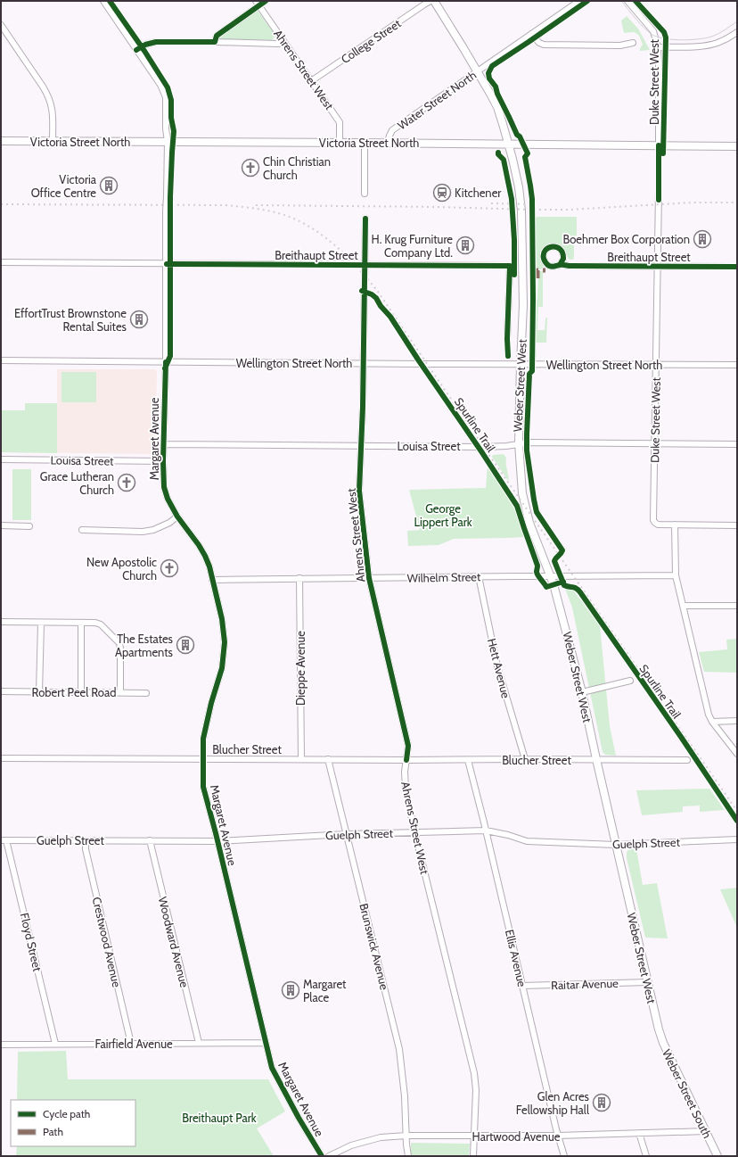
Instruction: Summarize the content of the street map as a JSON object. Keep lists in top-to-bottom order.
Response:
{
  "streets": {
    "main road": ["Victoria Street North", "Weber Street West", "Weber Street South"],
    "street": [
      "College Street",
      "Ahrens Street West",
      "Duke Street West",
      "Water Street North",
      "Breithaupt Street",
      "Wellington Street North",
      "Margaret Avenue",
      "Louisa Street",
      "Wilhelm Street",
      "Dieppe Avenue",
      "Hett Avenue",
      "Robert Peel Road",
      "Blucher Street",
      "Guelph Street",
      "Floyd Street",
      "Crestwood Avenue",
      "Woodward Avenue",
      "Brunswick Avenue",
      "Ellis Avenue",
      "Raitar Avenue",
      "Fairfield Avenue",
      "Hartwood Avenue"
    ],
    "cycle path": ["Spurline Trail"]
  },
  "crossings": [
    ["College Street", "Ahrens Street West"],
    ["Ahrens Street West", "Victoria Street North"],
    ["Ahrens Street West", "Breithaupt Street"],
    ["Ahrens Street West", "Wellington Street North"],
    ["Ahrens Street West", "Louisa Street"],
    ["Ahrens Street West", "Wilhelm Street"],
    ["Ahrens Street West", "Blucher Street"],
    ["Ahrens Street West", "Guelph Street"],
    ["Ahrens Street West", "Hartwood Avenue"],
    ["Duke Street West", "Victoria Street North"],
    ["Duke Street West", "Breithaupt Street"],
    ["Duke Street West", "Wellington Street North"],
    ["Duke Street West", "Louisa Street"],
    ["Water Street North", "Victoria Street North"],
    ["Water Street North", "Weber Street West"],
    ["Victoria Street North", "Weber Street West"],
    ["Victoria Street North", "Margaret Avenue"],
    ["Breithaupt Street", "Weber Street West"],
    ["Breithaupt Street", "Margaret Avenue"],
    ["Wellington Street North", "Weber Street West"],
    ["Wellington Street North", "Margaret Avenue"],
    ["Weber Street West", "Louisa Street"],
    ["Weber Street West", "Wilhelm Street"],
    ["Weber Street West", "Blucher Street"],
    ["Weber Street West", "Guelph Street"],
    ["Weber Street West", "Raitar Avenue"],
    ["Weber Street West", "Weber Street South"],
    ["Margaret Avenue", "Louisa Street"],
    ["Margaret Avenue", "Wilhelm Street"],
    ["Margaret Avenue", "Blucher Street"],
    ["Margaret Avenue", "Guelph Street"],
    ["Margaret Avenue", "Fairfield Avenue"],
    ["Wilhelm Street", "Dieppe Avenue"],
    ["Wilhelm Street", "Hett Avenue"],
    ["Dieppe Avenue", "Blucher Street"],
    ["Hett Avenue", "Blucher Street"],
    ["Blucher Street", "Brunswick Avenue"],
    ["Blucher Street", "Ellis Avenue"],
    ["Guelph Street", "Floyd Street"],
    ["Guelph Street", "Crestwood Avenue"],
    ["Guelph Street", "Woodward Avenue"],
    ["Guelph Street", "Brunswick Avenue"],
    ["Guelph Street", "Ellis Avenue"],
    ["Floyd Street", "Fairfield Avenue"],
    ["Crestwood Avenue", "Fairfield Avenue"],
    ["Woodward Avenue", "Fairfield Avenue"],
    ["Brunswick Avenue", "Hartwood Avenue"],
    ["Ellis Avenue", "Raitar Avenue"],
    ["Ellis Avenue", "Hartwood Avenue"],
    ["Weber Street South", "Hartwood Avenue"]
  ],
  "parks": ["George Lippert Park", "Breithaupt Park"],
  "places": {
    "church": ["Chin Christian Church", "Grace Lutheran Church", "New Apostolic Church"],
    "building": [
      "Victoria Office Centre",
      "Boehmer Box Corporation",
      "H. Krug Furniture Company Ltd.",
      "EffortTrust Brownstone Rental Suites",
      "The Estates Apartments",
      "Margaret Place",
      "Glen Acres Fellowship Hall"
    ],
    "station": ["Kitchener"]
  },
  "legend": ["Cycle path", "Path"]
}
